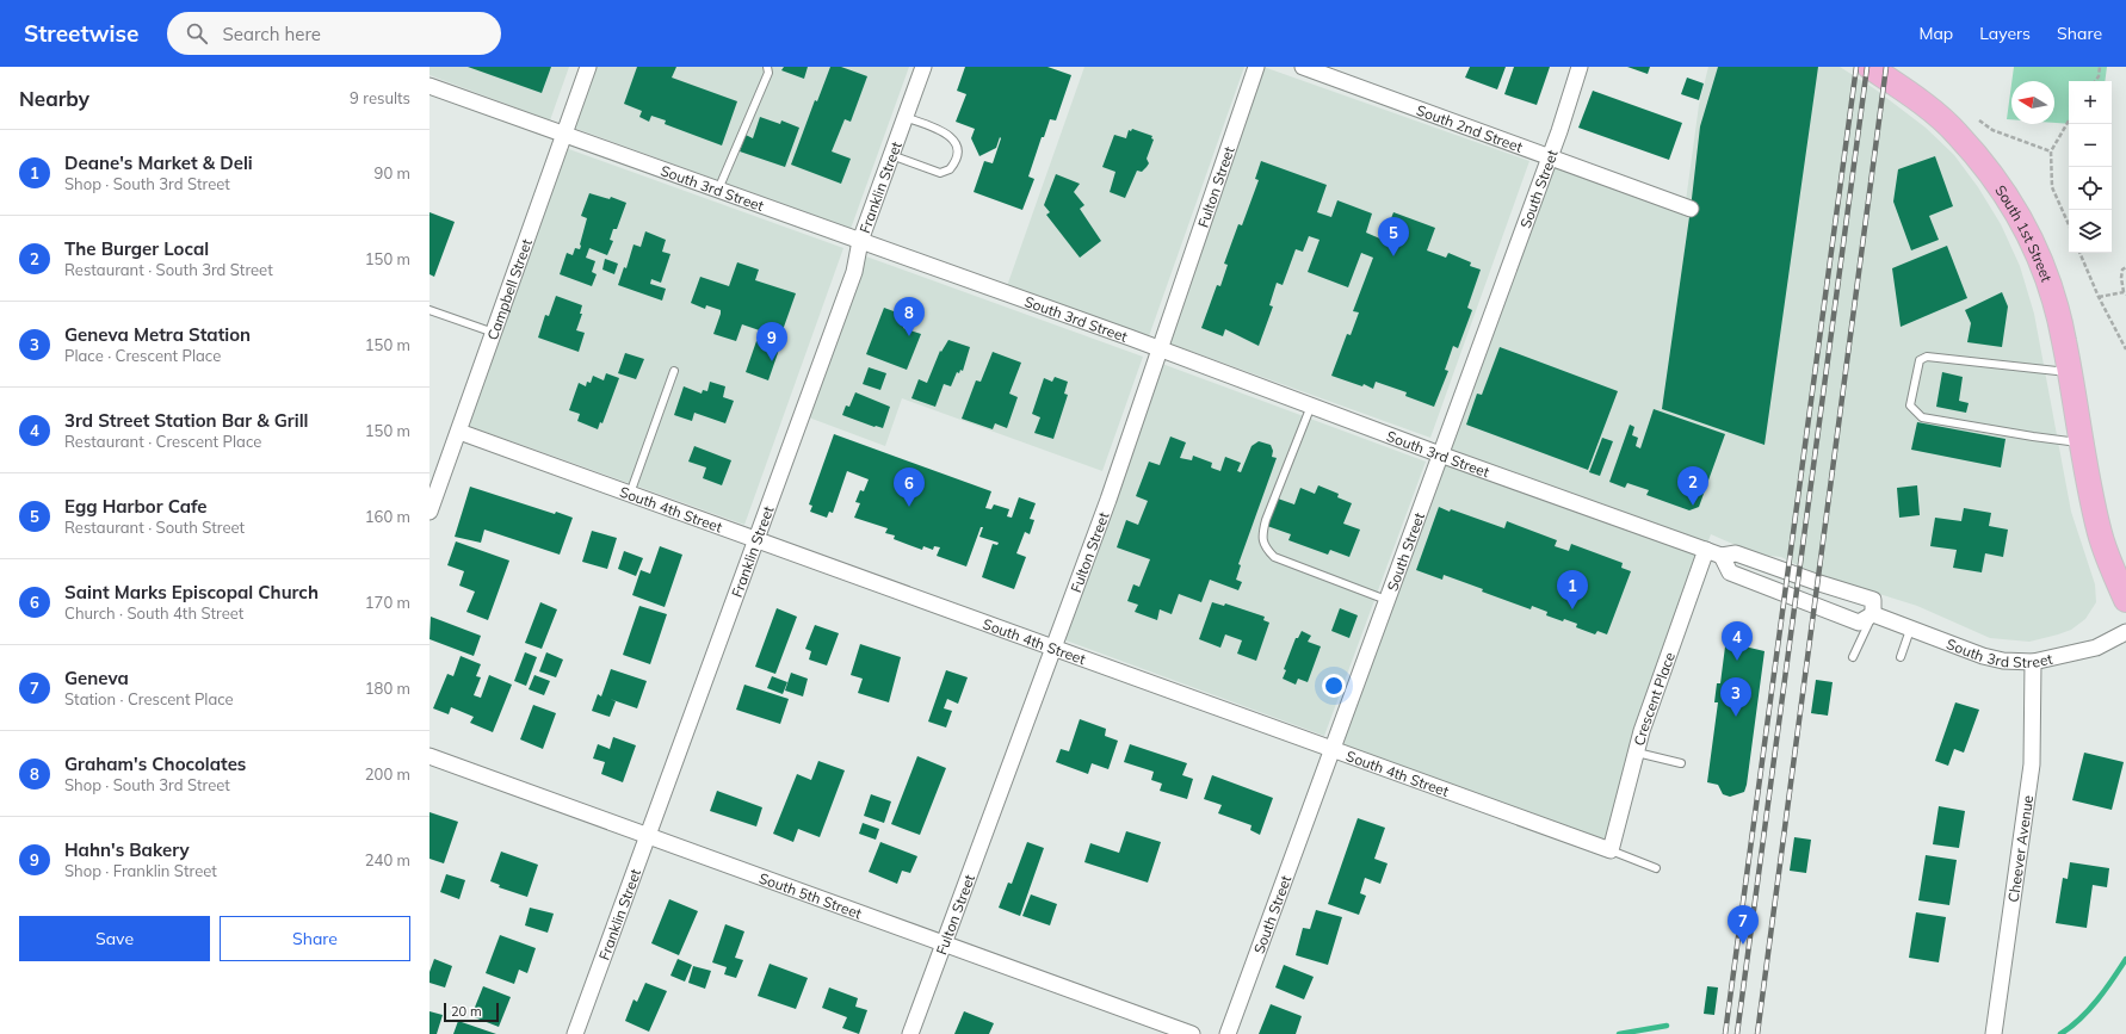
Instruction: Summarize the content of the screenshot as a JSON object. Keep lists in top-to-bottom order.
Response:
{
  "streets": {
    "main road": ["South 1st Street"],
    "street": [
      "South 2nd Street",
      "Franklin Street",
      "Fulton Street",
      "South 3rd Street",
      "South Street",
      "Campbell Street",
      "South 4th Street",
      "Crescent Place",
      "Cheever Avenue",
      "South 5th Street"
    ]
  },
  "crossings": [
    ["South 2nd Street", "South Street"],
    ["Franklin Street", "South 3rd Street"],
    ["Franklin Street", "South 4th Street"],
    ["Franklin Street", "South 5th Street"],
    ["Fulton Street", "South 3rd Street"],
    ["Fulton Street", "South 4th Street"],
    ["Fulton Street", "South 5th Street"],
    ["South 3rd Street", "South Street"],
    ["South 3rd Street", "Campbell Street"],
    ["South 3rd Street", "Crescent Place"],
    ["South 3rd Street", "Cheever Avenue"],
    ["South Street", "South 4th Street"],
    ["Campbell Street", "South 4th Street"],
    ["South 4th Street", "Crescent Place"]
  ],
  "scale_bar": "20 m",
  "north": "left",
  "page": {
    "header": "Streetwise",
    "search": "Search here",
    "nav": ["Map", "Layers", "Share"],
    "heading": ["Nearby", "9 results"],
    "map_buttons": ["+", "−"],
    "list": [
      {
        "mark": "1",
        "name": "Deane's Market & Deli",
        "note": "Shop · South 3rd Street",
        "value": "90 m"
      },
      {
        "mark": "2",
        "name": "The Burger Local",
        "note": "Restaurant · South 3rd Street",
        "value": "150 m"
      },
      {
        "mark": "3",
        "name": "Geneva Metra Station",
        "note": "Place · Crescent Place",
        "value": "150 m"
      },
      {
        "mark": "4",
        "name": "3rd Street Station Bar & Grill",
        "note": "Restaurant · Crescent Place",
        "value": "150 m"
      },
      {
        "mark": "5",
        "name": "Egg Harbor Cafe",
        "note": "Restaurant · South Street",
        "value": "160 m"
      },
      {
        "mark": "6",
        "name": "Saint Marks Episcopal Church",
        "note": "Church · South 4th Street",
        "value": "170 m"
      },
      {
        "mark": "7",
        "name": "Geneva",
        "note": "Station · Crescent Place",
        "value": "180 m"
      },
      {
        "mark": "8",
        "name": "Graham's Chocolates",
        "note": "Shop · South 3rd Street",
        "value": "200 m"
      },
      {
        "mark": "9",
        "name": "Hahn's Bakery",
        "note": "Shop · Franklin Street",
        "value": "240 m"
      }
    ],
    "pins": [
      "5",
      "8",
      "9",
      "2",
      "6",
      "1",
      "4",
      "3",
      "7"
    ],
    "buttons": ["Save", "Share"],
    "scale": "20 m"
  }
}
